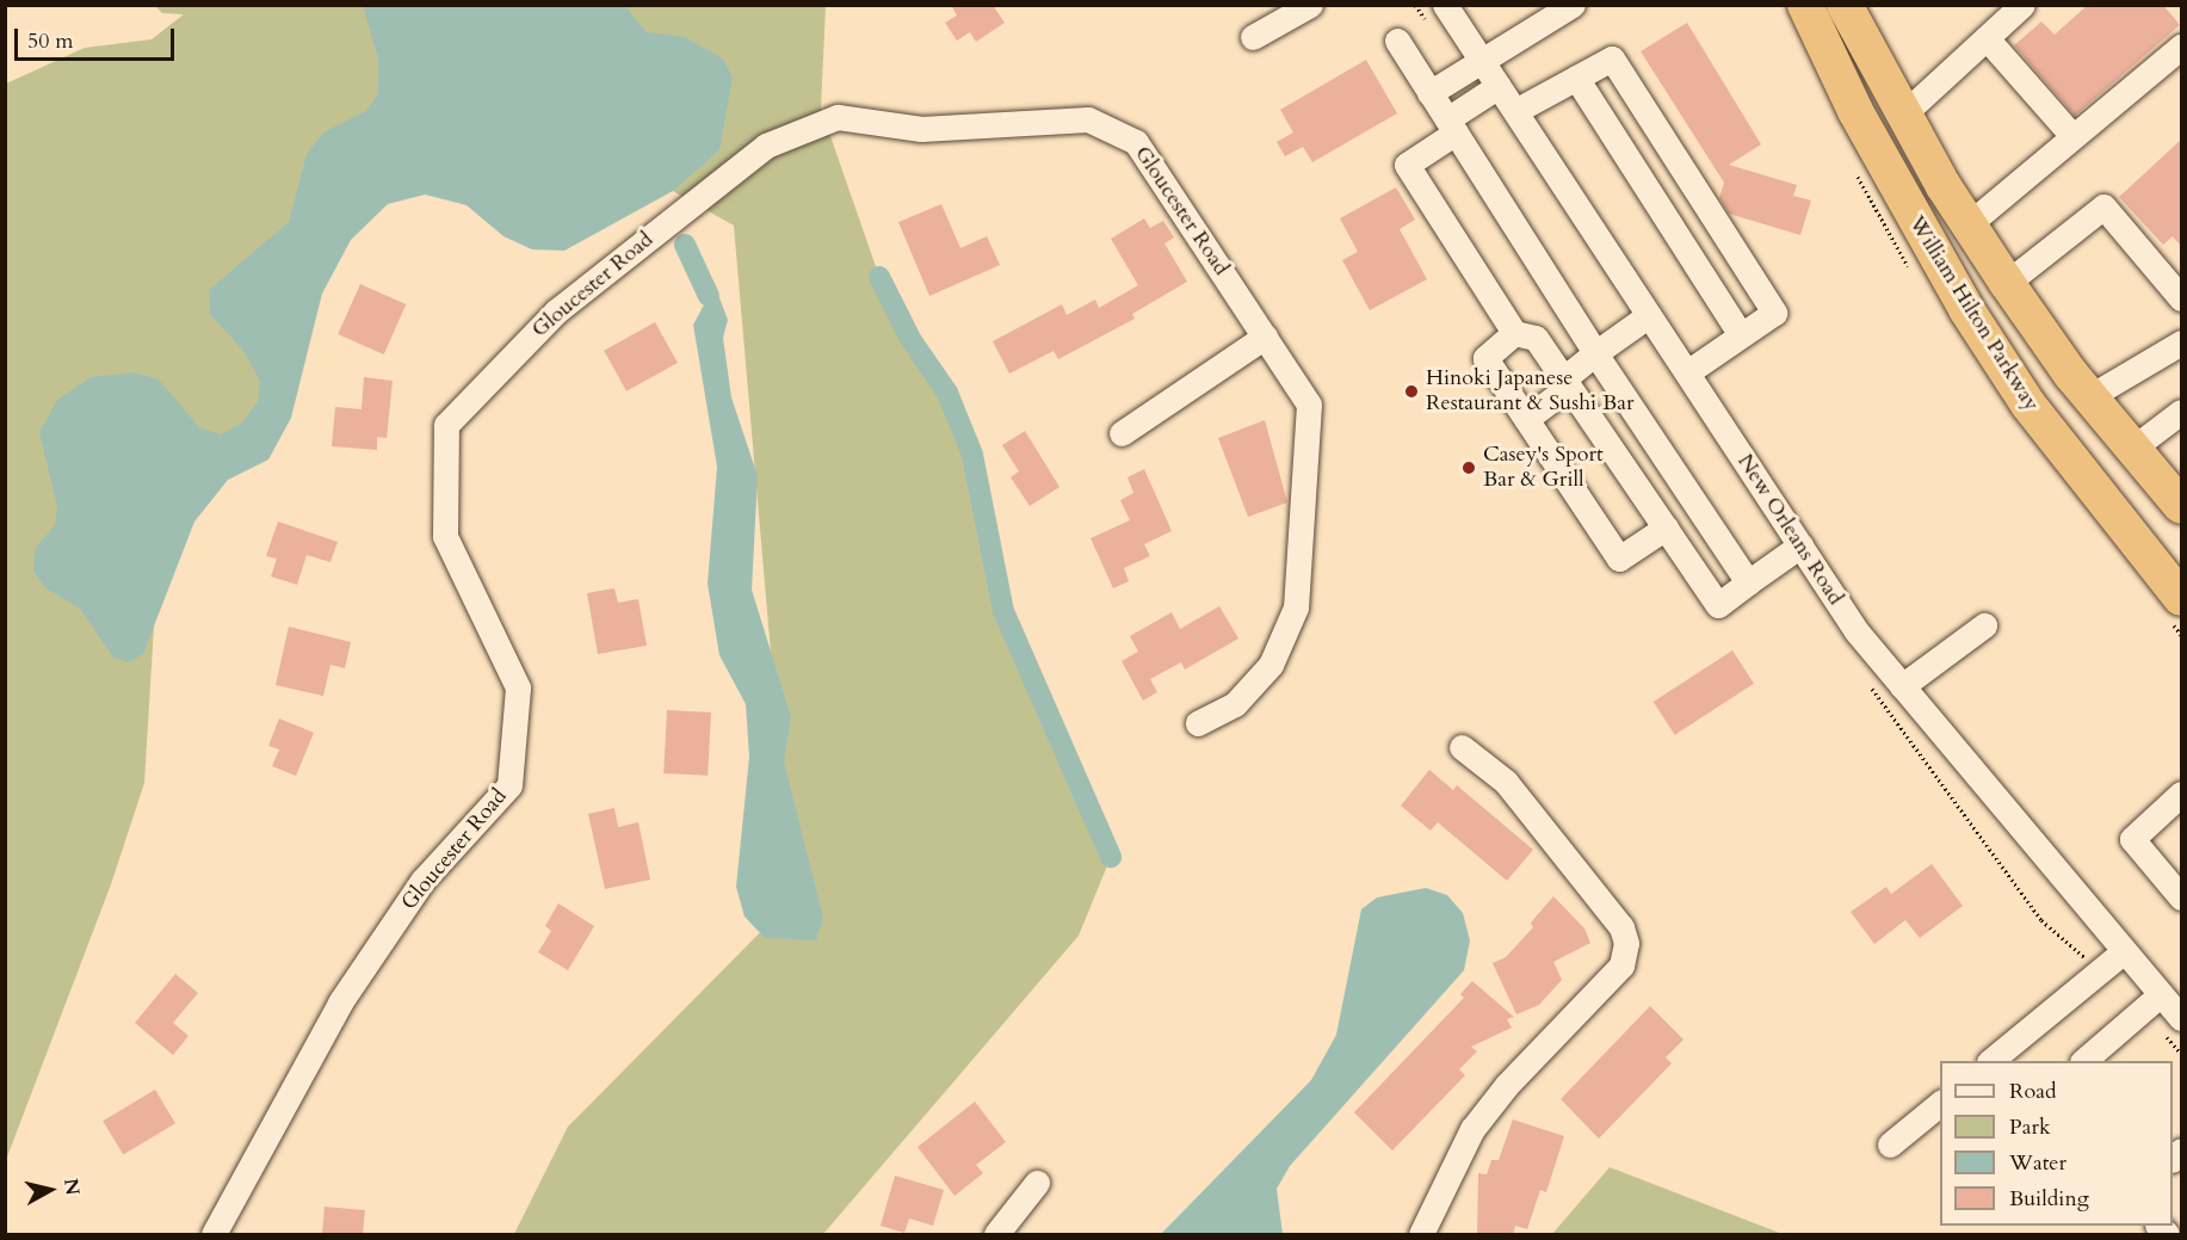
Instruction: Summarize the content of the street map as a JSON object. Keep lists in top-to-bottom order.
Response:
{
  "streets": {
    "highway": ["William Hilton Parkway"],
    "street": ["Gloucester Road", "New Orleans Road"]
  },
  "places": ["Hinoki Japanese Restaurant & Sushi Bar", "Casey's Sport Bar & Grill"],
  "legend": [
    "Road",
    "Park",
    "Water",
    "Building"
  ],
  "scale_bar": "50 m",
  "north": "right"
}
